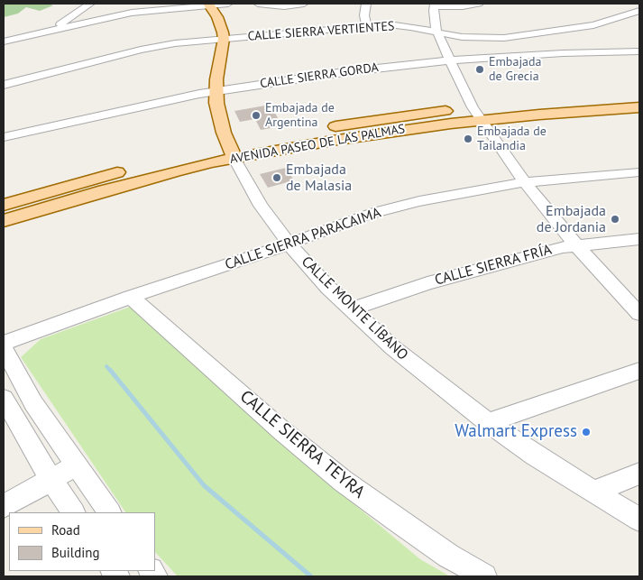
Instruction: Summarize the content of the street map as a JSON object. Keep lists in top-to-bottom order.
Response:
{
  "streets": {
    "main road": ["AVENIDA PASEO DE LAS PALMAS", "CALLE MONTE LÍBANO"],
    "street": [
      "CALLE SIERRA VERTIENTES",
      "CALLE SIERRA GORDA",
      "CALLE SIERRA PARACAIMA",
      "CALLE SIERRA FRÍA",
      "CALLE SIERRA TEYRA"
    ]
  },
  "crossings": [
    ["CALLE SIERRA VERTIENTES", "CALLE MONTE LÍBANO"],
    ["CALLE SIERRA GORDA", "CALLE MONTE LÍBANO"],
    ["AVENIDA PASEO DE LAS PALMAS", "CALLE MONTE LÍBANO"],
    ["CALLE SIERRA PARACAIMA", "CALLE MONTE LÍBANO"],
    ["CALLE SIERRA PARACAIMA", "CALLE SIERRA TEYRA"],
    ["CALLE SIERRA FRÍA", "CALLE MONTE LÍBANO"]
  ],
  "places": [
    "Embajada de Grecia",
    "Embajada de Argentina",
    "Embajada de Tailandia",
    "Embajada de Malasia",
    "Embajada de Jordania",
    "Walmart Express"
  ],
  "legend": ["Road", "Building"]
}
